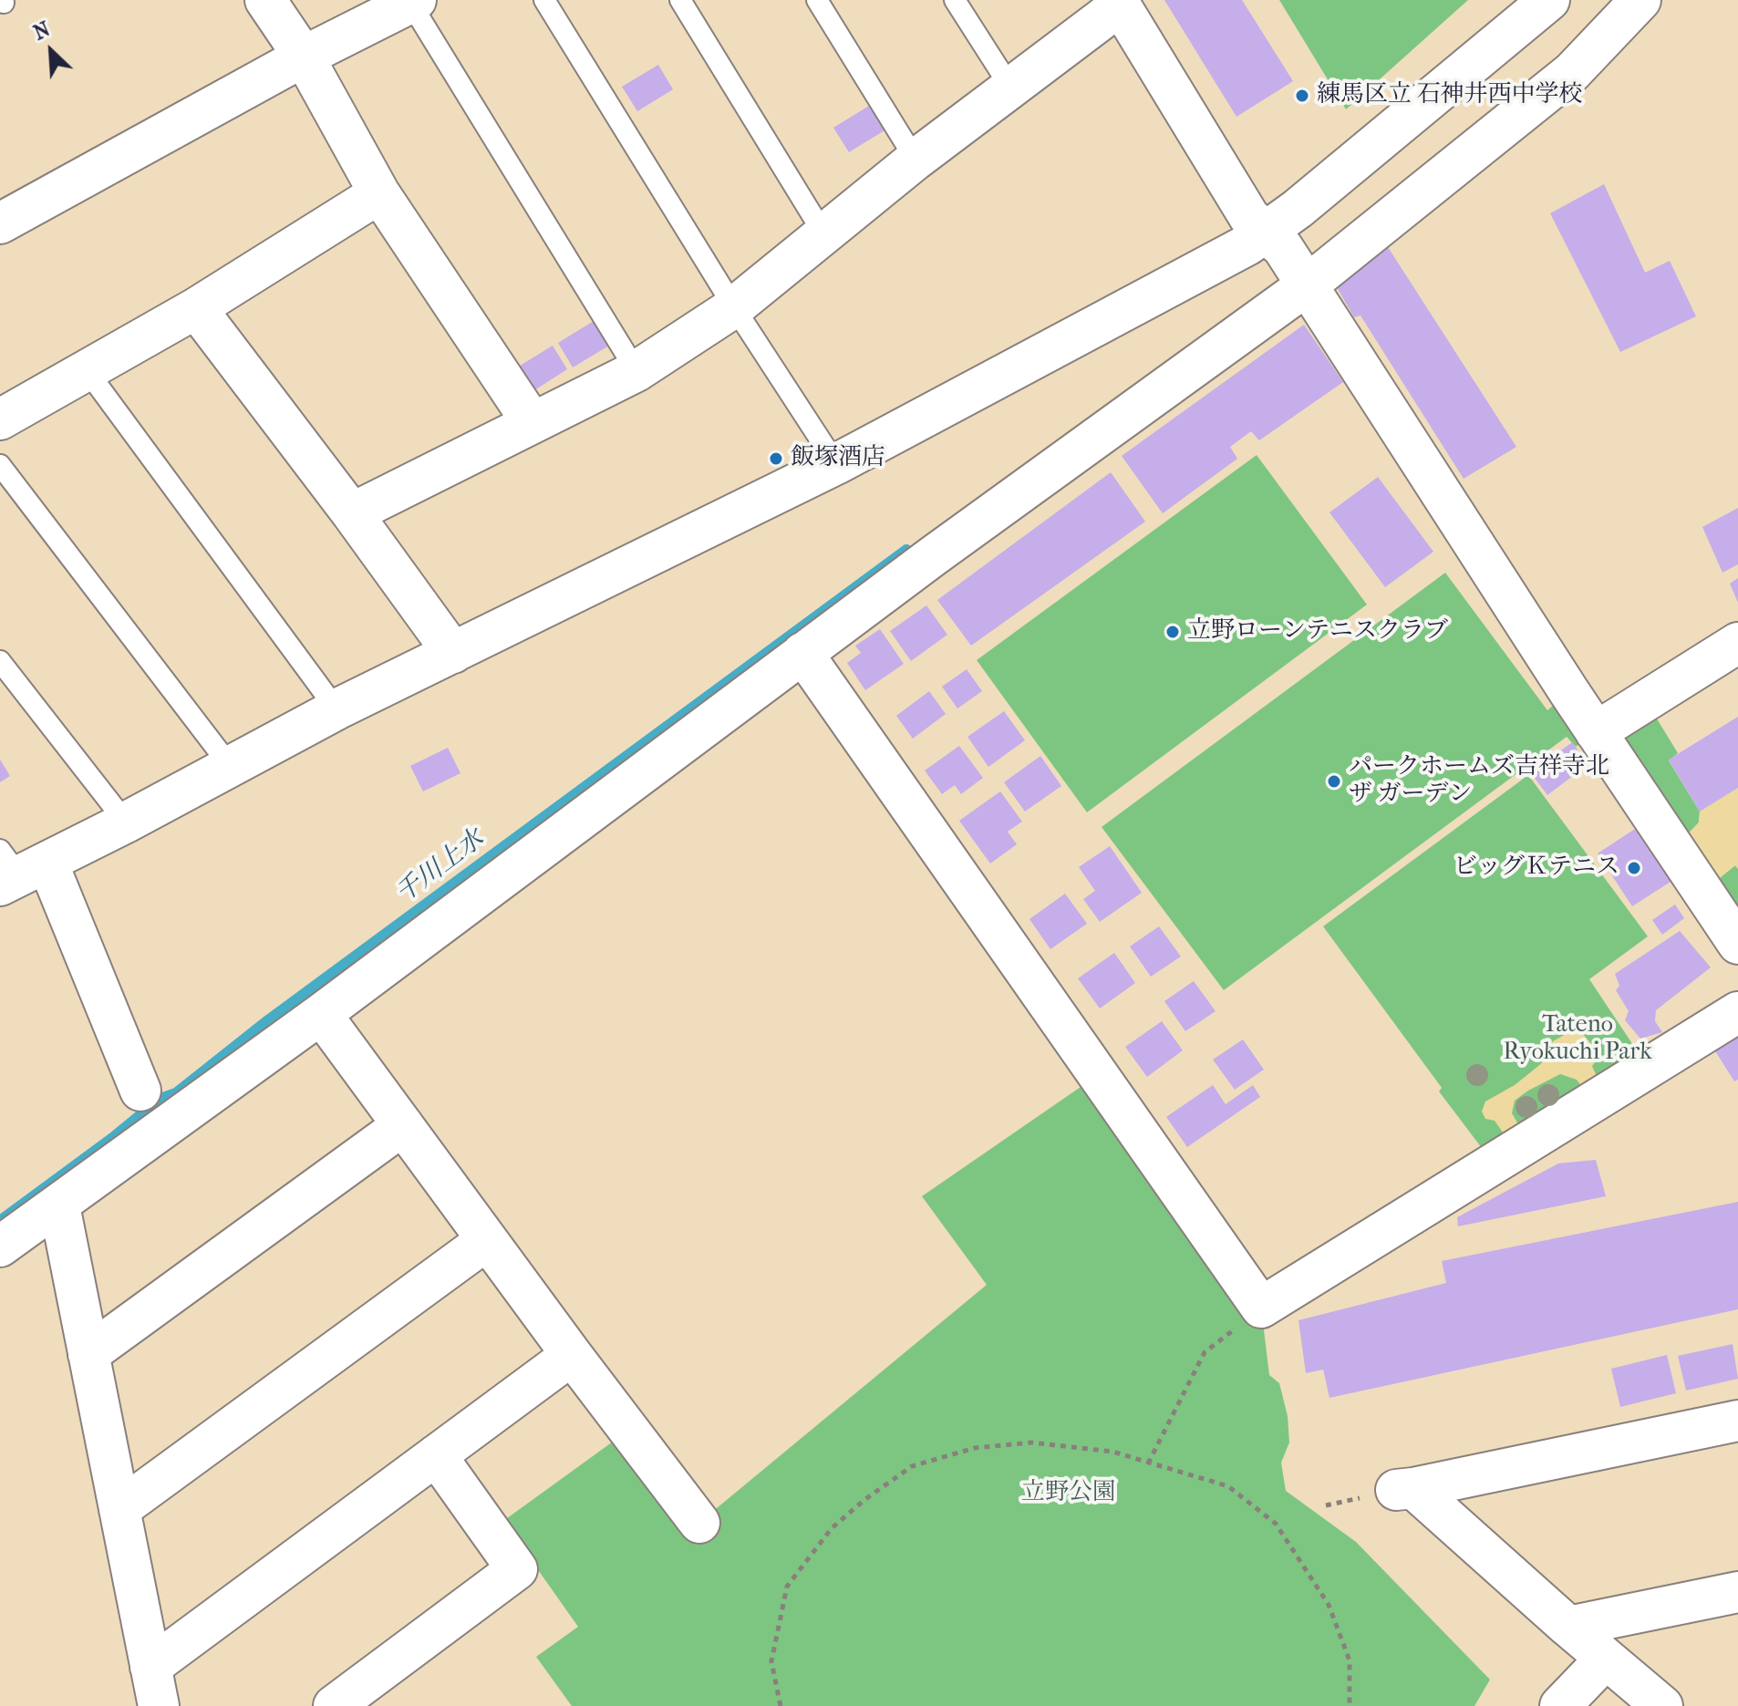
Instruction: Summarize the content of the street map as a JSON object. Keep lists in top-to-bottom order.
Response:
{
  "water": ["千川上水"],
  "parks": ["Tateno Ryokuchi Park", "立野公園"],
  "places": [
    "練馬区立 石神井西中学校",
    "飯塚酒店",
    "立野ローンテニスクラブ",
    "パークホームズ吉祥寺北 ザ ガーデン",
    "ビッグＫテニス"
  ],
  "north": "top left"
}
